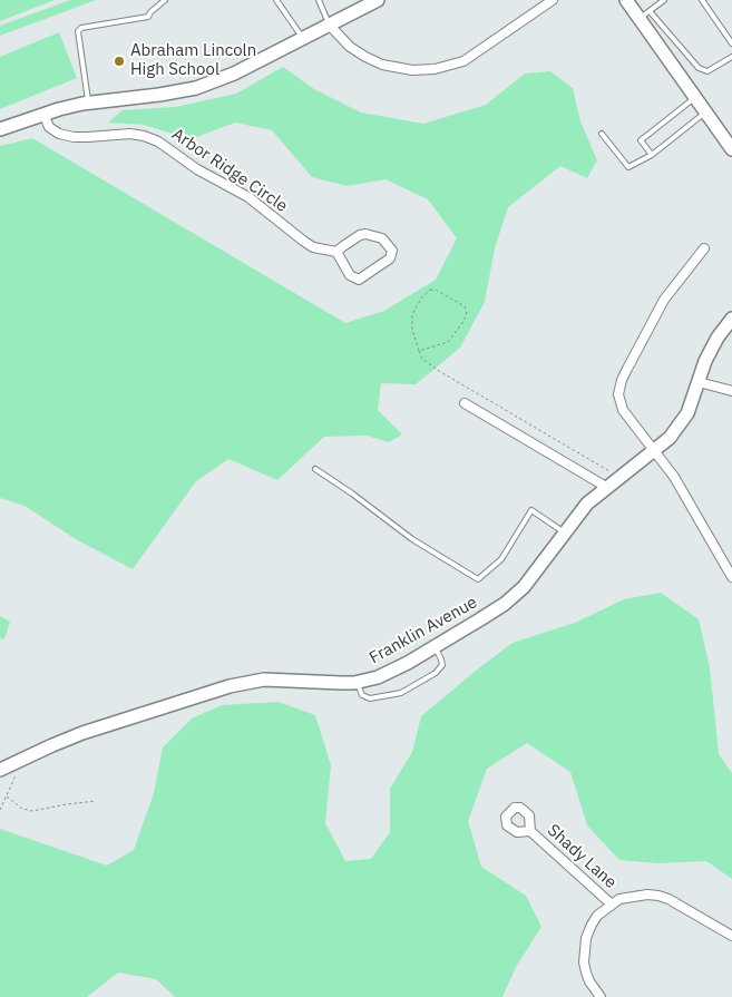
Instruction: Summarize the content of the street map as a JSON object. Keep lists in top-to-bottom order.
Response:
{
  "streets": {
    "street": ["Arbor Ridge Circle", "Franklin Avenue", "Shady Lane"]
  },
  "places": ["Abraham Lincoln High School"]
}
